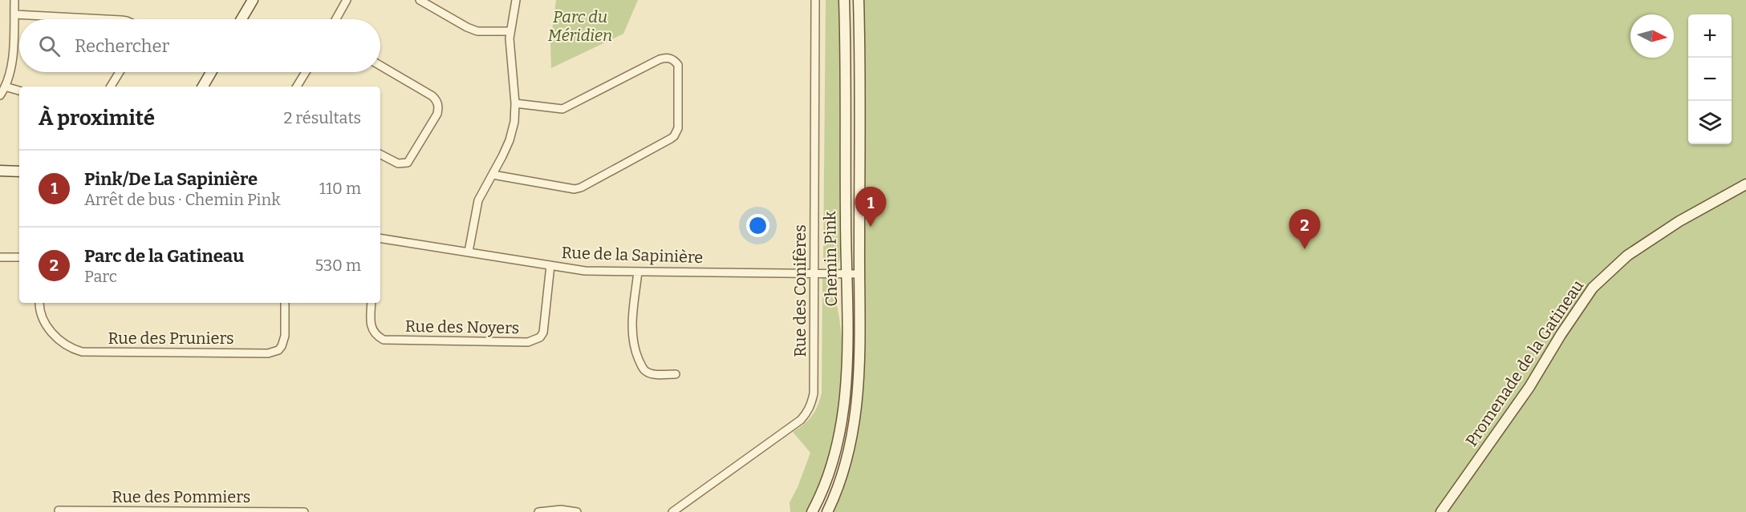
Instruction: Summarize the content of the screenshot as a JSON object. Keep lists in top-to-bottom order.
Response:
{
  "streets": {
    "main road": ["Chemin Pink", "Promenade de la Gatineau"],
    "street": [
      "Rue de la Sapinière",
      "Rue des Conifères",
      "Rue des Noyers",
      "Rue des Pruniers",
      "Rue des Pommiers"
    ]
  },
  "crossings": [
    ["Rue de la Sapinière", "Chemin Pink"],
    ["Rue de la Sapinière", "Rue des Conifères"],
    ["Rue de la Sapinière", "Rue des Noyers"]
  ],
  "parks": ["Parc du Méridien"],
  "north": "right",
  "page": {
    "map_buttons": ["+", "−"],
    "search": "Rechercher",
    "heading": ["À proximité", "2 résultats"],
    "list": [
      {
        "mark": "1",
        "name": "Pink/De La Sapinière",
        "note": "Arrêt de bus · Chemin Pink",
        "value": "110 m"
      },
      {
        "mark": "2",
        "name": "Parc de la Gatineau",
        "note": "Parc",
        "value": "530 m"
      }
    ],
    "pins": ["1", "2"]
  }
}
